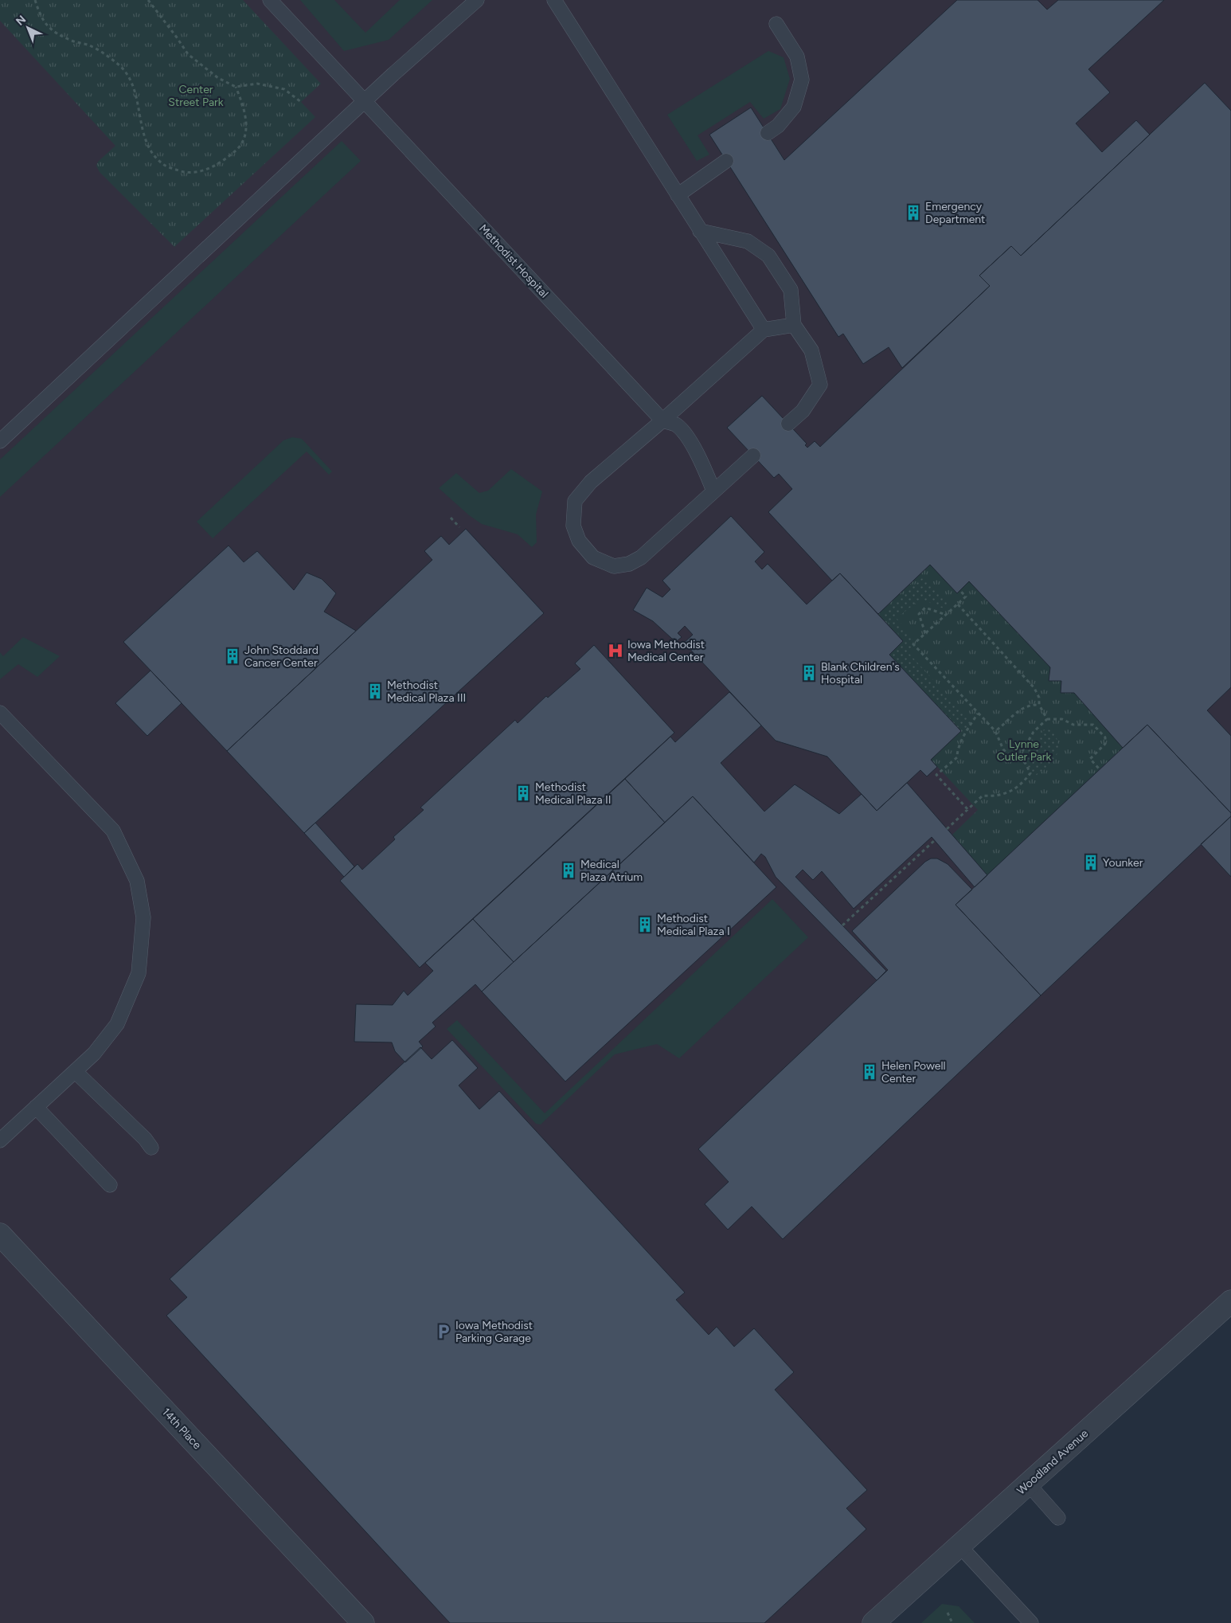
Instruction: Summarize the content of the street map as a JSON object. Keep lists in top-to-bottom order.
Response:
{
  "streets": {
    "street": ["14th Place", "Woodland Avenue"],
    "lane": ["Methodist Hospital"]
  },
  "parks": ["Center Street Park", "Lynne Cutler Park"],
  "places": {
    "building": [
      "Emergency Department",
      "John Stoddard Cancer Center",
      "Blank Children's Hospital",
      "Methodist Medical Plaza III",
      "Methodist Medical Plaza II",
      "Younker",
      "Medical Plaza Atrium",
      "Methodist Medical Plaza I",
      "Helen Powell Center"
    ],
    "hospital": ["Iowa Methodist Medical Center"],
    "parking": ["Iowa Methodist Parking Garage"]
  },
  "north": "top left"
}
